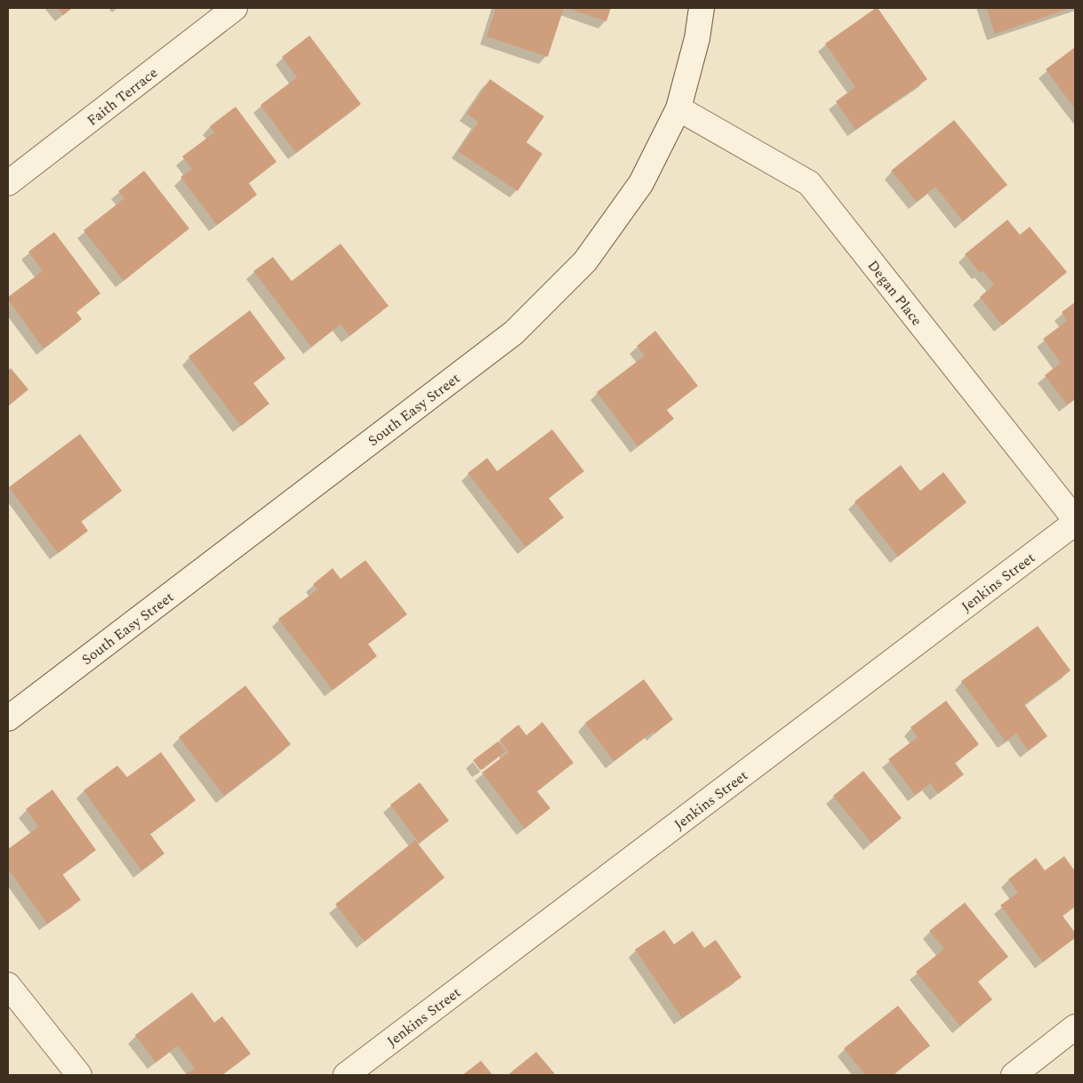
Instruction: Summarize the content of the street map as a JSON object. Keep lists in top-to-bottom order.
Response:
{
  "streets": {
    "street": [
      "Faith Terrace",
      "Degan Place",
      "South Easy Street",
      "Jenkins Street"
    ]
  },
  "crossings": [
    ["Degan Place", "South Easy Street"]
  ]
}
